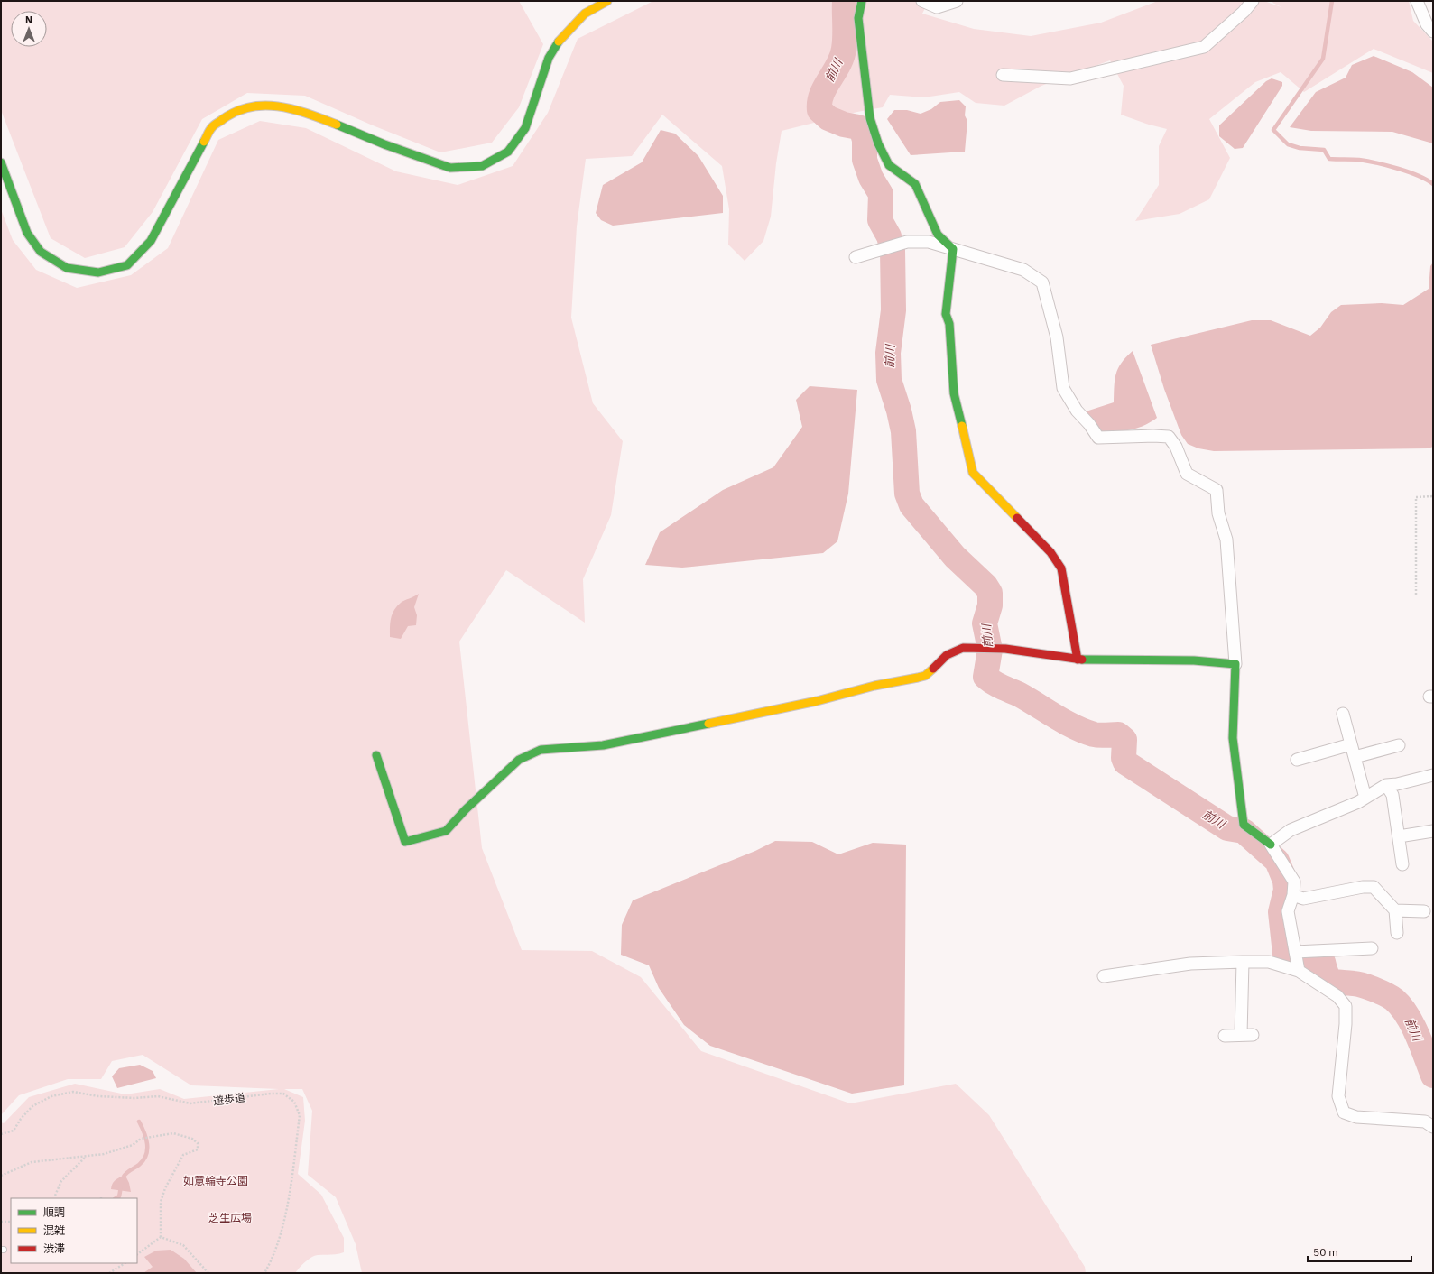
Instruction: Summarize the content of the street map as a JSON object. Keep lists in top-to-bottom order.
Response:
{
  "streets": {
    "path": ["遊歩道"]
  },
  "water": ["前川"],
  "parks": ["如意輪寺公園", "芝生広場"],
  "legend": ["順調", "混雑", "渋滞"],
  "scale_bar": "50 m",
  "north": "top"
}
